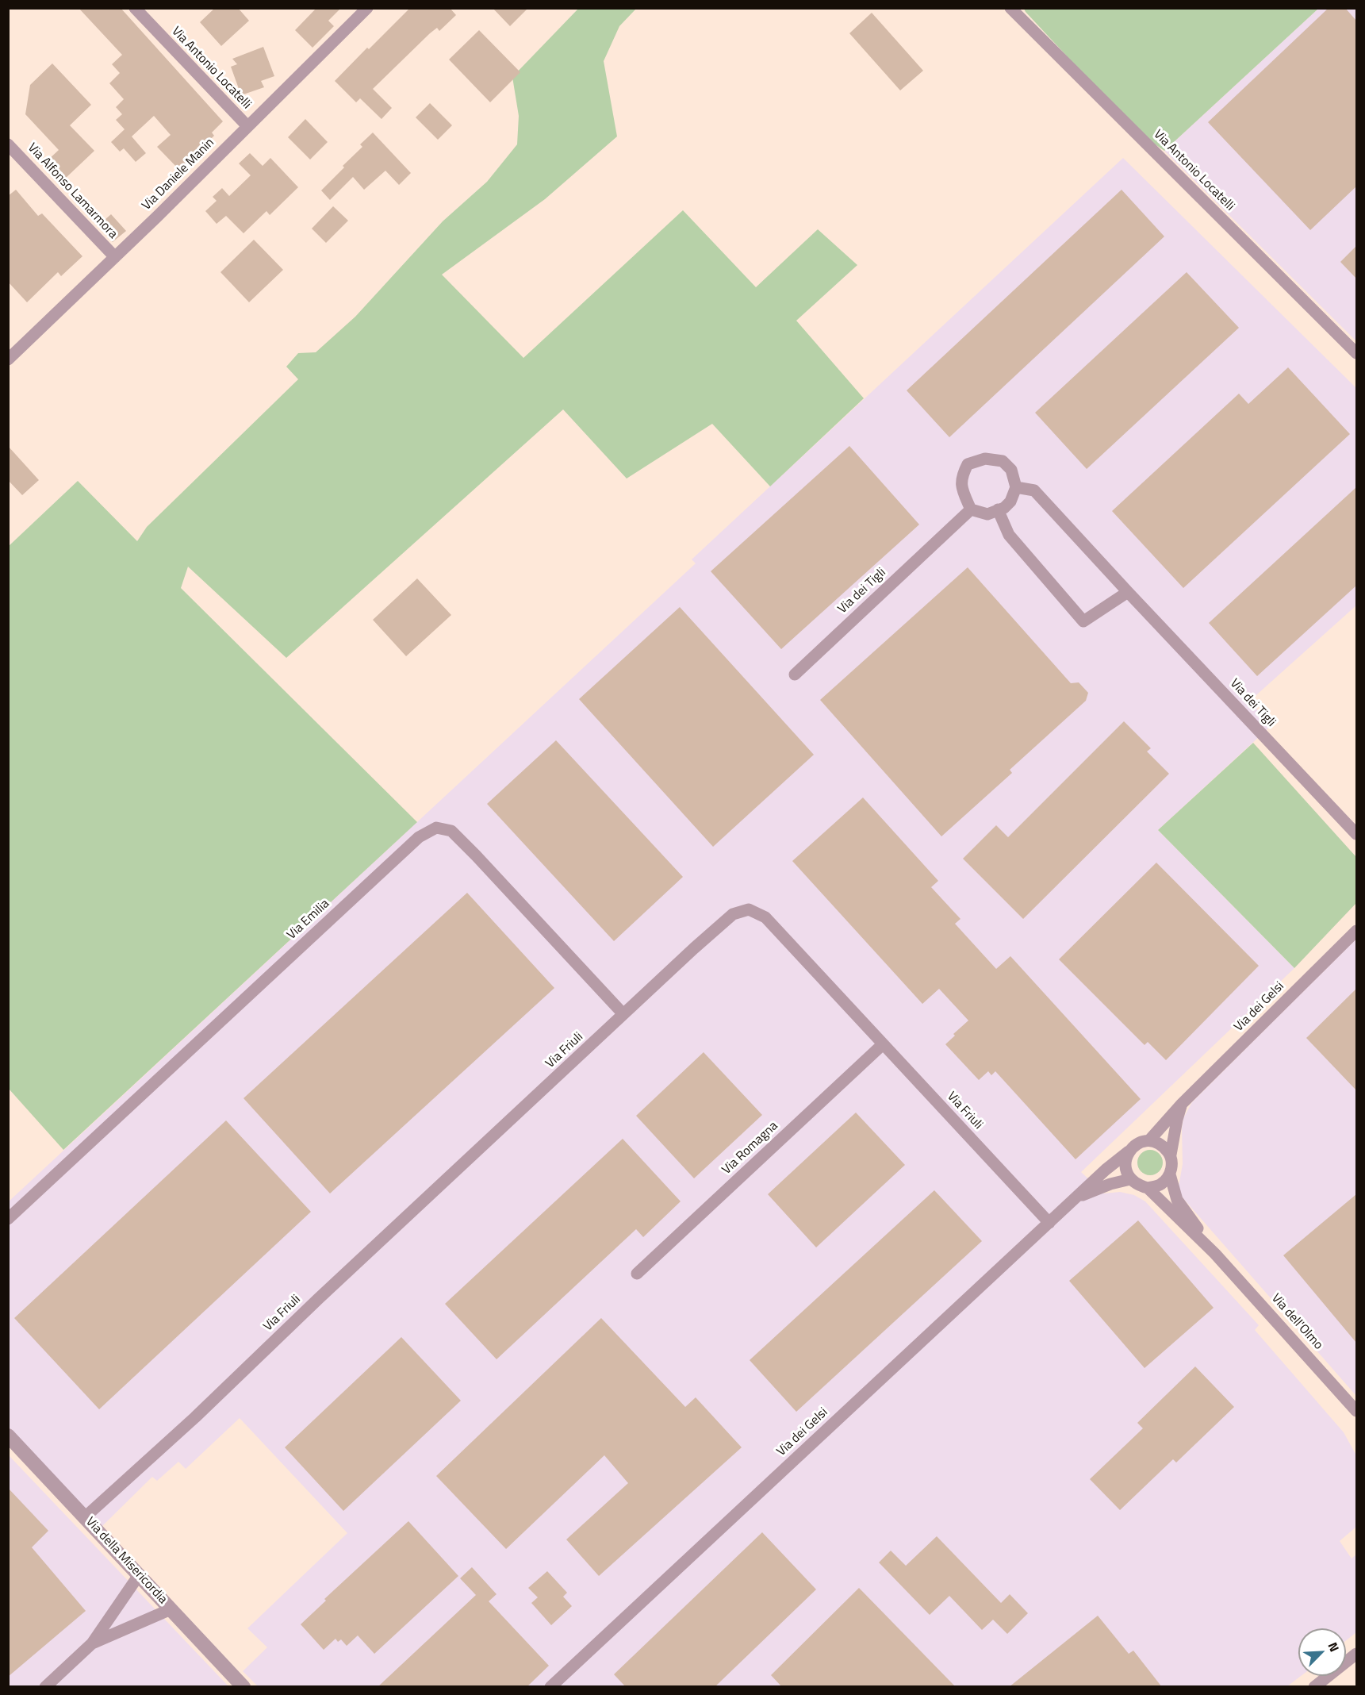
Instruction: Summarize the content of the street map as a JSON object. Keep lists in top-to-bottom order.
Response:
{
  "streets": {
    "street": [
      "Via Antonio Locatelli",
      "Via Daniele Manin",
      "Via Alfonso Lamarmora",
      "Via dei Tigli",
      "Via Emilia",
      "Via dei Gelsi",
      "Via Friuli",
      "Via Romagna",
      "Via dell'Olmo",
      "Via della Misericordia"
    ]
  },
  "crossings": [
    ["Via Antonio Locatelli", "Via Daniele Manin"],
    ["Via Daniele Manin", "Via Alfonso Lamarmora"],
    ["Via Emilia", "Via Friuli"],
    ["Via dei Gelsi", "Via Friuli"],
    ["Via dei Gelsi", "Via dell'Olmo"],
    ["Via Friuli", "Via Romagna"],
    ["Via Friuli", "Via della Misericordia"]
  ],
  "north": "top right"
}
